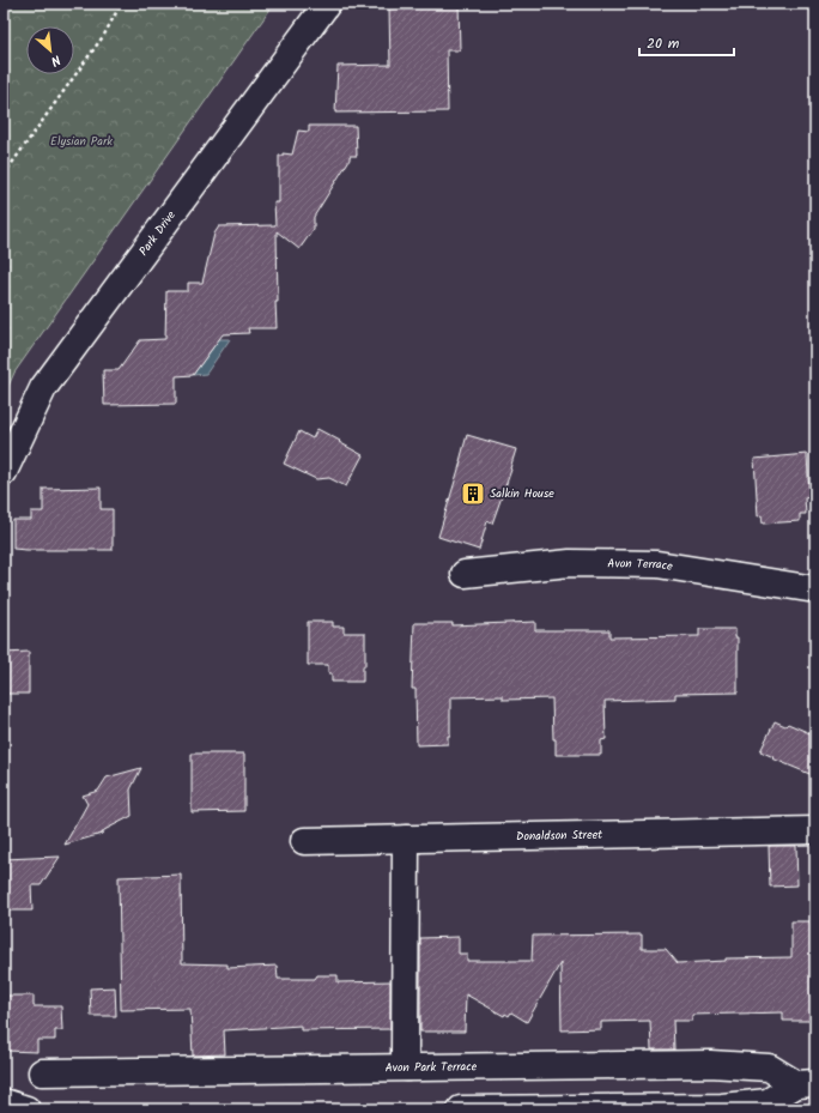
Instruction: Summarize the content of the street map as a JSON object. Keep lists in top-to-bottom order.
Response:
{
  "streets": {
    "street": [
      "Park Drive",
      "Avon Terrace",
      "Donaldson Street",
      "Avon Park Terrace"
    ]
  },
  "parks": ["Elysian Park"],
  "places": {
    "building": ["Salkin House"]
  },
  "scale_bar": "20 m",
  "north": "bottom right"
}
